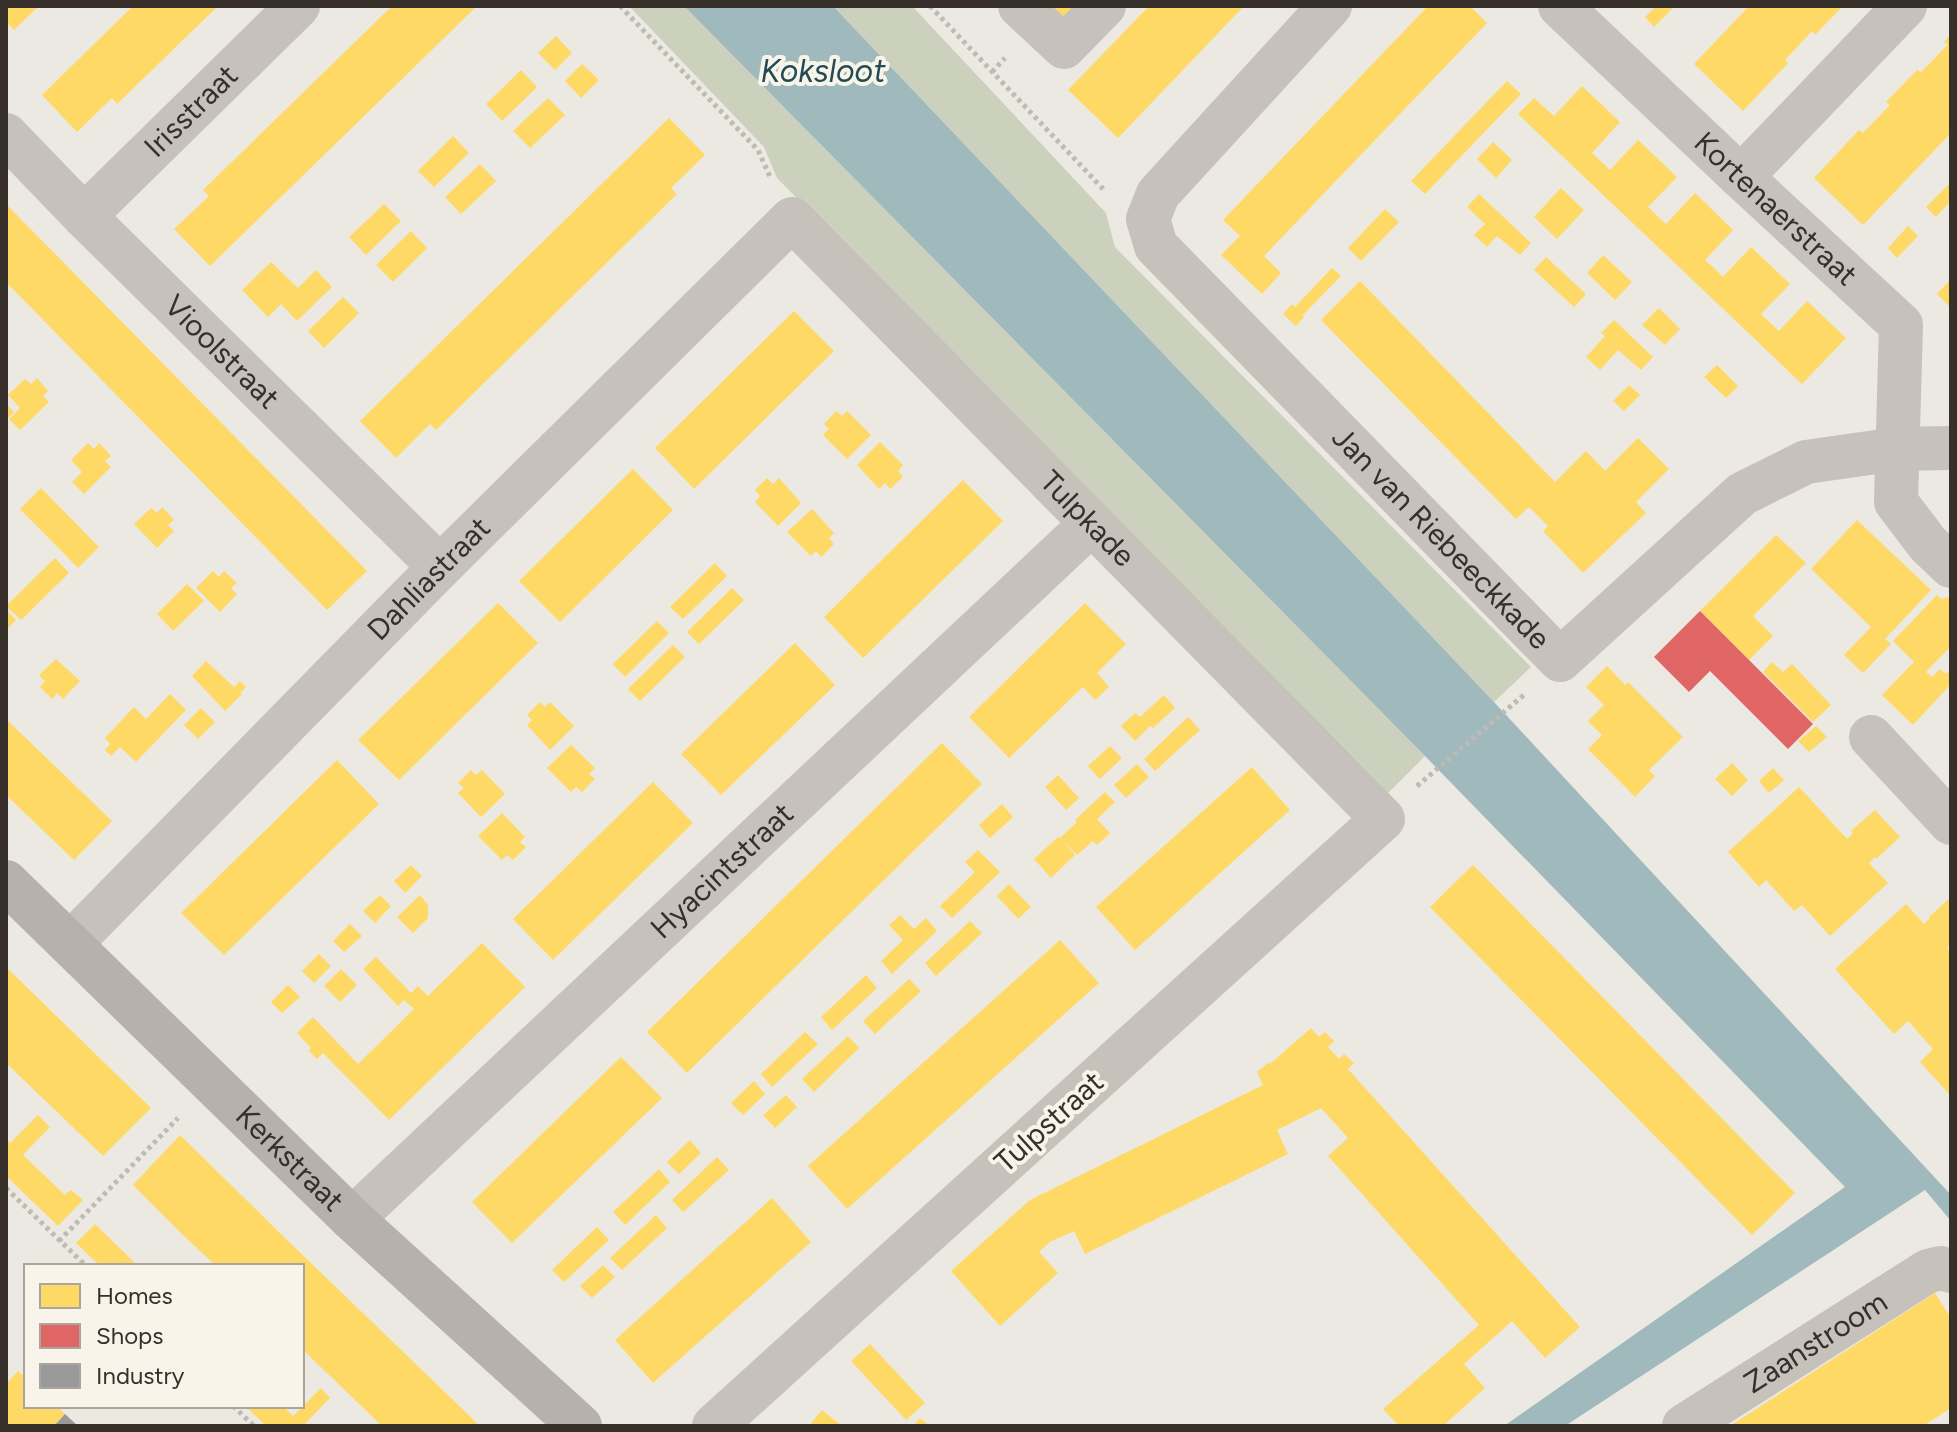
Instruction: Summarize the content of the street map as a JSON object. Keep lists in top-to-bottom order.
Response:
{
  "streets": {
    "street": [
      "Irisstraat",
      "Kortenaerstraat",
      "Vioolstraat",
      "Tulpkade",
      "Jan van Riebeeckkade",
      "Dahliastraat",
      "Hyacintstraat",
      "Tulpstraat",
      "Kerkstraat",
      "Zaanstroom"
    ]
  },
  "crossings": [
    ["Irisstraat", "Vioolstraat"],
    ["Kortenaerstraat", "Jan van Riebeeckkade"],
    ["Vioolstraat", "Dahliastraat"],
    ["Tulpkade", "Dahliastraat"],
    ["Tulpkade", "Hyacintstraat"],
    ["Tulpkade", "Tulpstraat"],
    ["Dahliastraat", "Kerkstraat"],
    ["Hyacintstraat", "Kerkstraat"]
  ],
  "water": ["Koksloot"],
  "legend": ["Homes", "Shops", "Industry"]
}
